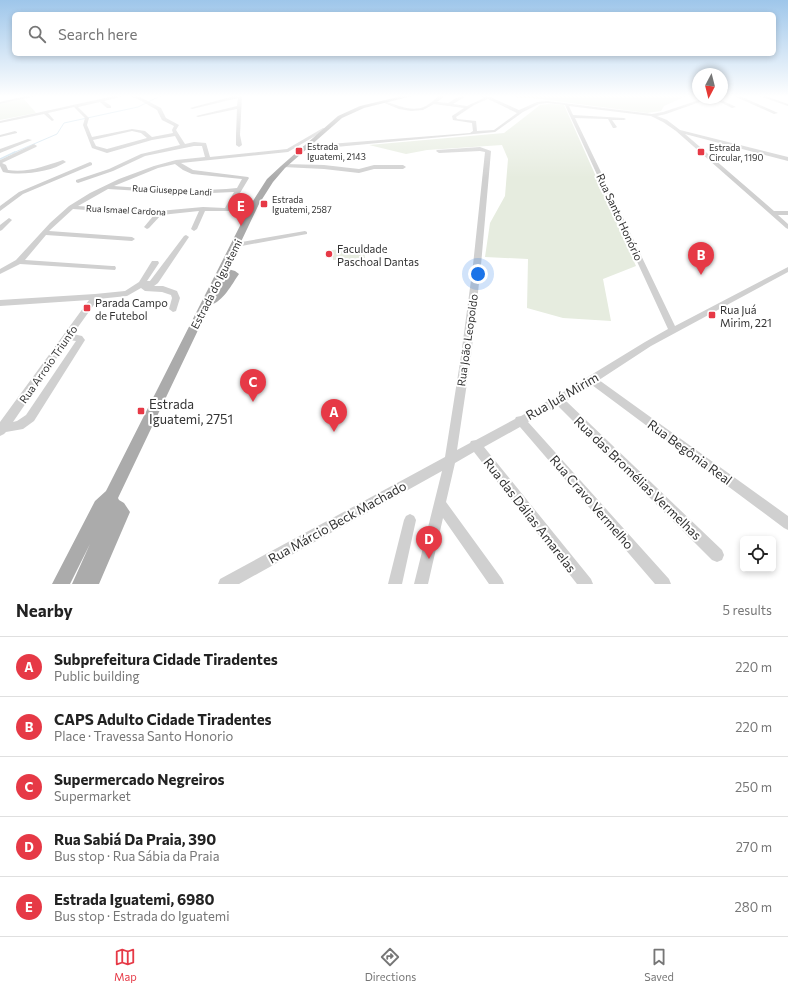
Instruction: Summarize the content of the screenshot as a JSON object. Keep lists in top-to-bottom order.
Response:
{
  "streets": {
    "main road": ["Estrada do Iguatemi"],
    "street": [
      "Rua Giuseppe Landi",
      "Rua Ismael Cardona",
      "Rua Santo Honório",
      "Rua João Leopoldo",
      "Rua Arroio Triunfo",
      "Rua Juá Mirim",
      "Rua Begônia Real",
      "Rua das Bromélias Vermelhas",
      "Rua Cravo Vermelho",
      "Rua das Dálias Amarelas",
      "Rua Márcio Beck Machado"
    ]
  },
  "crossings": [
    ["Rua Ismael Cardona", "Estrada do Iguatemi"],
    ["Rua Santo Honório", "Rua Juá Mirim"],
    ["Rua João Leopoldo", "Rua Juá Mirim"],
    ["Rua João Leopoldo", "Rua Márcio Beck Machado"],
    ["Rua Juá Mirim", "Rua Begônia Real"],
    ["Rua Juá Mirim", "Rua das Bromélias Vermelhas"],
    ["Rua Juá Mirim", "Rua Cravo Vermelho"],
    ["Rua Juá Mirim", "Rua das Dálias Amarelas"],
    ["Rua Juá Mirim", "Rua Márcio Beck Machado"]
  ],
  "places": {
    "transit": [
      "Estrada Iguatemi, 2143",
      "Estrada Circular, 1190",
      "Estrada Iguatemi, 2587",
      "Parada Campo de Futebol",
      "Rua Juá Mirim, 221",
      "Estrada Iguatemi, 2751"
    ],
    "other": ["Faculdade Paschoal Dantas"]
  },
  "north": "bottom",
  "page": {
    "search": "Search here",
    "pins": [
      "E",
      "B",
      "C",
      "A",
      "D"
    ],
    "heading": ["Nearby", "5 results"],
    "list": [
      {
        "mark": "A",
        "name": "Subprefeitura Cidade Tiradentes",
        "note": "Public building",
        "value": "220 m"
      },
      {
        "mark": "B",
        "name": "CAPS Adulto Cidade Tiradentes",
        "note": "Place · Travessa Santo Honorio",
        "value": "220 m"
      },
      {
        "mark": "C",
        "name": "Supermercado Negreiros",
        "note": "Supermarket",
        "value": "250 m"
      },
      {
        "mark": "D",
        "name": "Rua Sabiá Da Praia, 390",
        "note": "Bus stop · Rua Sábia da Praia",
        "value": "270 m"
      },
      {
        "mark": "E",
        "name": "Estrada Iguatemi, 6980",
        "note": "Bus stop · Estrada do Iguatemi",
        "value": "280 m"
      }
    ],
    "nav": ["Map", "Directions", "Saved"]
  }
}
